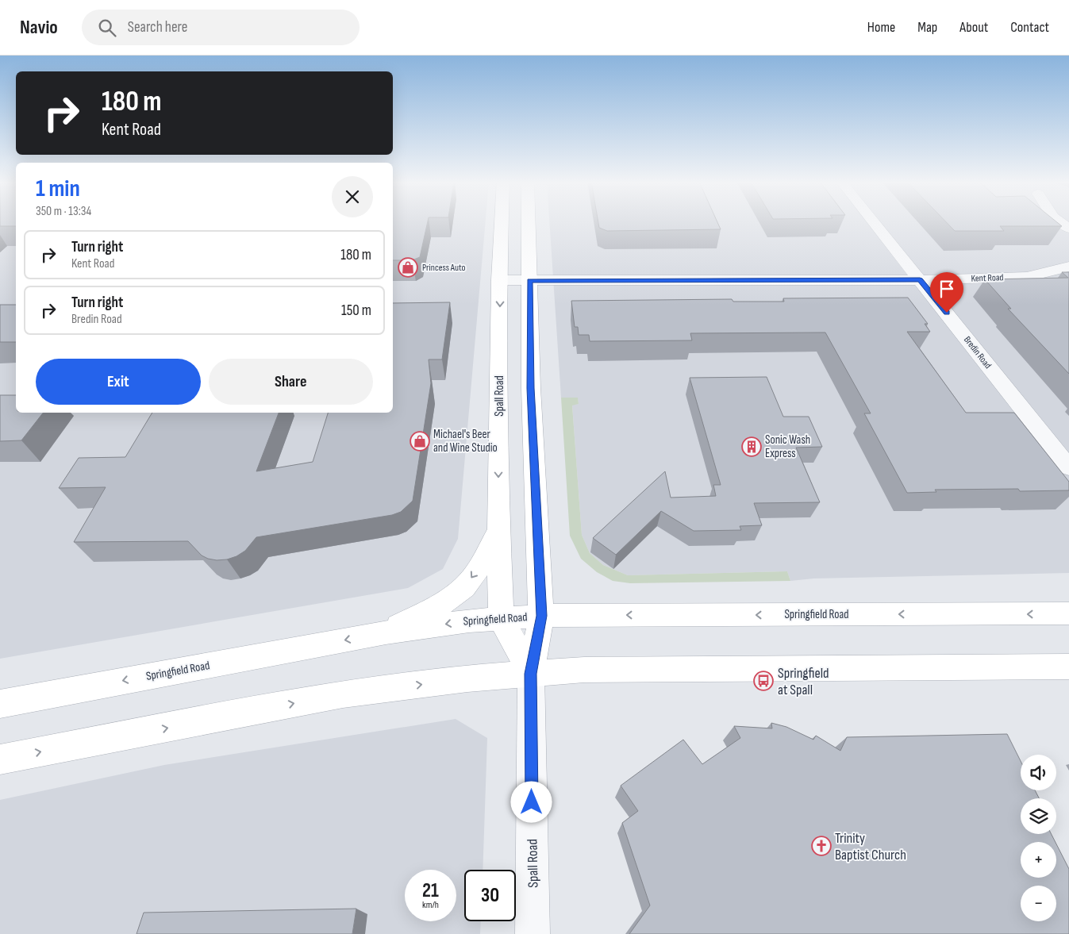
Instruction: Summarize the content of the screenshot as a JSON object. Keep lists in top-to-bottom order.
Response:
{
  "streets": {
    "main road": ["Spall Road", "Springfield Road"],
    "street": ["Kent Road", "Bredin Road"]
  },
  "crossings": [
    ["Kent Road", "Bredin Road"],
    ["Kent Road", "Spall Road"],
    ["Spall Road", "Springfield Road"]
  ],
  "places": {
    "shop": ["Princess Auto", "Michael's Beer and Wine Studio"],
    "building": ["Sonic Wash Express"],
    "bus stop": ["Springfield at Spall"],
    "church": ["Trinity Baptist Church"]
  },
  "page": {
    "header": "Navio",
    "search": "Search here",
    "nav": [
      "Home",
      "Map",
      "About",
      "Contact"
    ],
    "turn": ["180 m", "Kent Road"],
    "heading": ["1 min", "350 m · 13:34"],
    "list": [
      {
        "name": "Turn right",
        "note": "Kent Road",
        "value": "180 m"
      },
      {
        "name": "Turn right",
        "note": "Bredin Road",
        "value": "150 m"
      }
    ],
    "buttons": ["Exit", "Share"],
    "map_buttons": ["+", "−"],
    "speed": "21 km/h",
    "limit": "30"
  }
}
